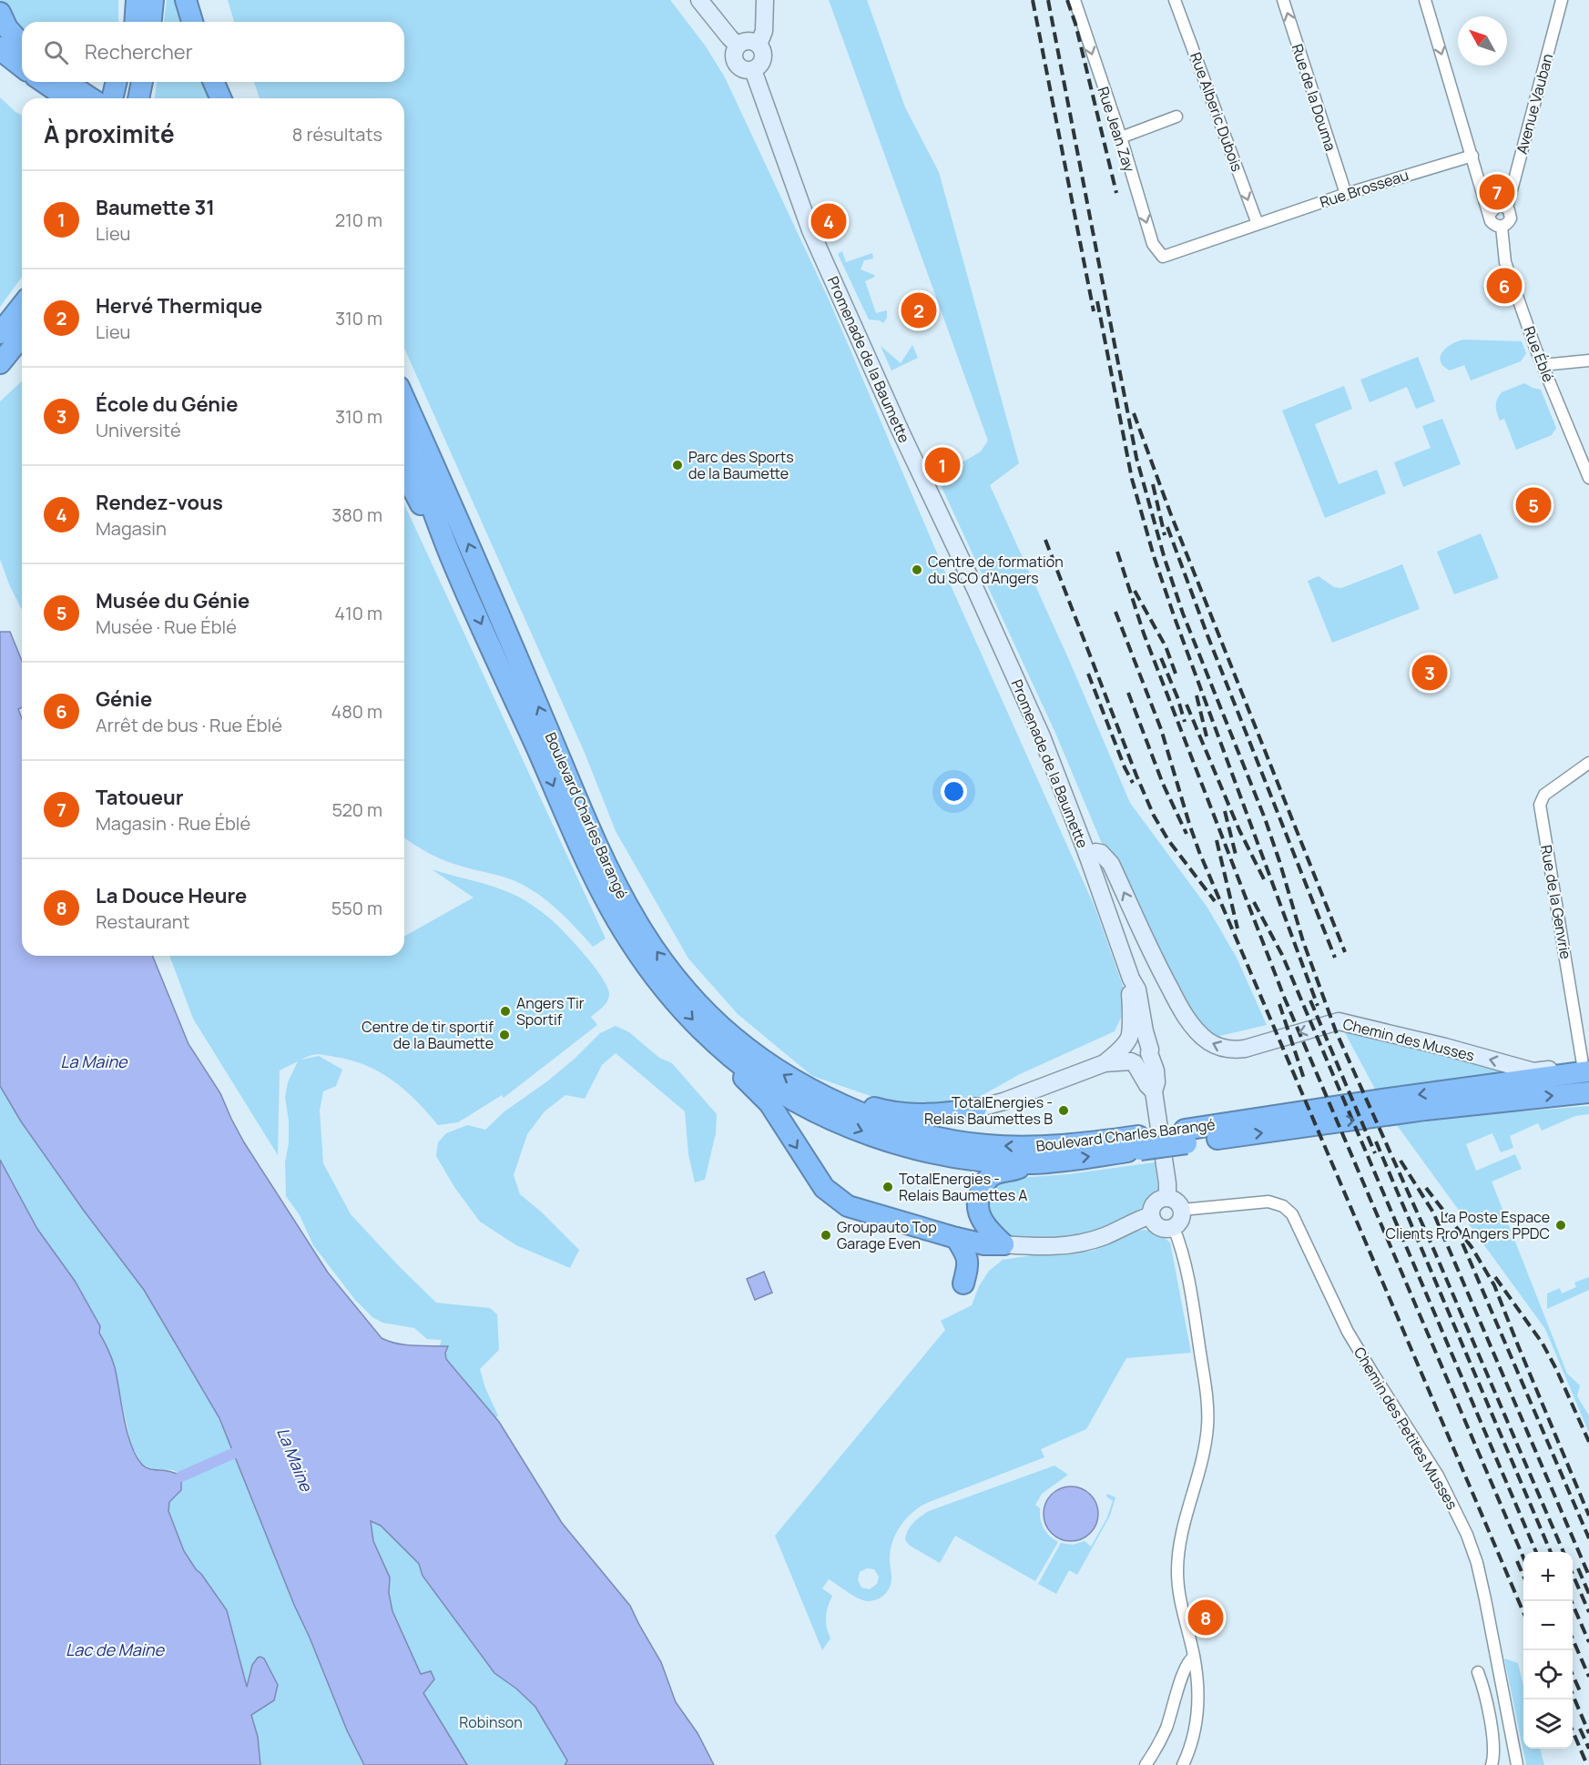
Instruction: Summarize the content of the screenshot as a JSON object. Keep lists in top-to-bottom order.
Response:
{
  "streets": {
    "highway": ["Boulevard Charles Barangé"],
    "street": [
      "Rue de la Douma",
      "Avenue Vauban",
      "Rue Alberic Dubois",
      "Rue Jean Zay",
      "Rue Brosseau",
      "Rue Éblé",
      "Promenade de la Baumette",
      "Rue de la Genvrie",
      "Chemin des Musses",
      "Chemin des Petites Musses"
    ]
  },
  "crossings": [
    ["Rue de la Douma", "Rue Brosseau"],
    ["Avenue Vauban", "Rue Éblé"],
    ["Rue Alberic Dubois", "Rue Brosseau"],
    ["Rue Jean Zay", "Rue Brosseau"],
    ["Promenade de la Baumette", "Chemin des Musses"],
    ["Promenade de la Baumette", "Chemin des Petites Musses"],
    ["Boulevard Charles Barangé", "Rue de la Genvrie"],
    ["Boulevard Charles Barangé", "Chemin des Musses"],
    ["Rue de la Genvrie", "Chemin des Musses"]
  ],
  "one_way": [
    "Rue de la Douma",
    "Rue Alberic Dubois",
    "Rue Jean Zay",
    "Chemin des Musses"
  ],
  "water": ["La Maine", "Lac de Maine"],
  "parks": ["Robinson"],
  "places": [
    "Parc des Sports de la Baumette",
    "Centre de formation du SCO d’Angers",
    "Angers Tir Sportif",
    "Centre de tir sportif de la Baumette",
    "TotalEnergies - Relais Baumettes B",
    "TotalEnergies - Relais Baumettes A",
    "La Poste Espace Clients Pro Angers PPDC",
    "Groupauto Top Garage Even"
  ],
  "north": "top left",
  "page": {
    "search": "Rechercher",
    "heading": ["À proximité", "8 résultats"],
    "list": [
      {
        "mark": "1",
        "name": "Baumette 31",
        "note": "Lieu",
        "value": "210 m"
      },
      {
        "mark": "2",
        "name": "Hervé Thermique",
        "note": "Lieu",
        "value": "310 m"
      },
      {
        "mark": "3",
        "name": "École du Génie",
        "note": "Université",
        "value": "310 m"
      },
      {
        "mark": "4",
        "name": "Rendez-vous",
        "note": "Magasin",
        "value": "380 m"
      },
      {
        "mark": "5",
        "name": "Musée du Génie",
        "note": "Musée · Rue Éblé",
        "value": "410 m"
      },
      {
        "mark": "6",
        "name": "Génie",
        "note": "Arrêt de bus · Rue Éblé",
        "value": "480 m"
      },
      {
        "mark": "7",
        "name": "Tatoueur",
        "note": "Magasin · Rue Éblé",
        "value": "520 m"
      },
      {
        "mark": "8",
        "name": "La Douce Heure",
        "note": "Restaurant",
        "value": "550 m"
      }
    ],
    "pins": [
      "7",
      "4",
      "6",
      "2",
      "1",
      "5",
      "3",
      "8"
    ],
    "map_buttons": ["+", "−"]
  }
}
